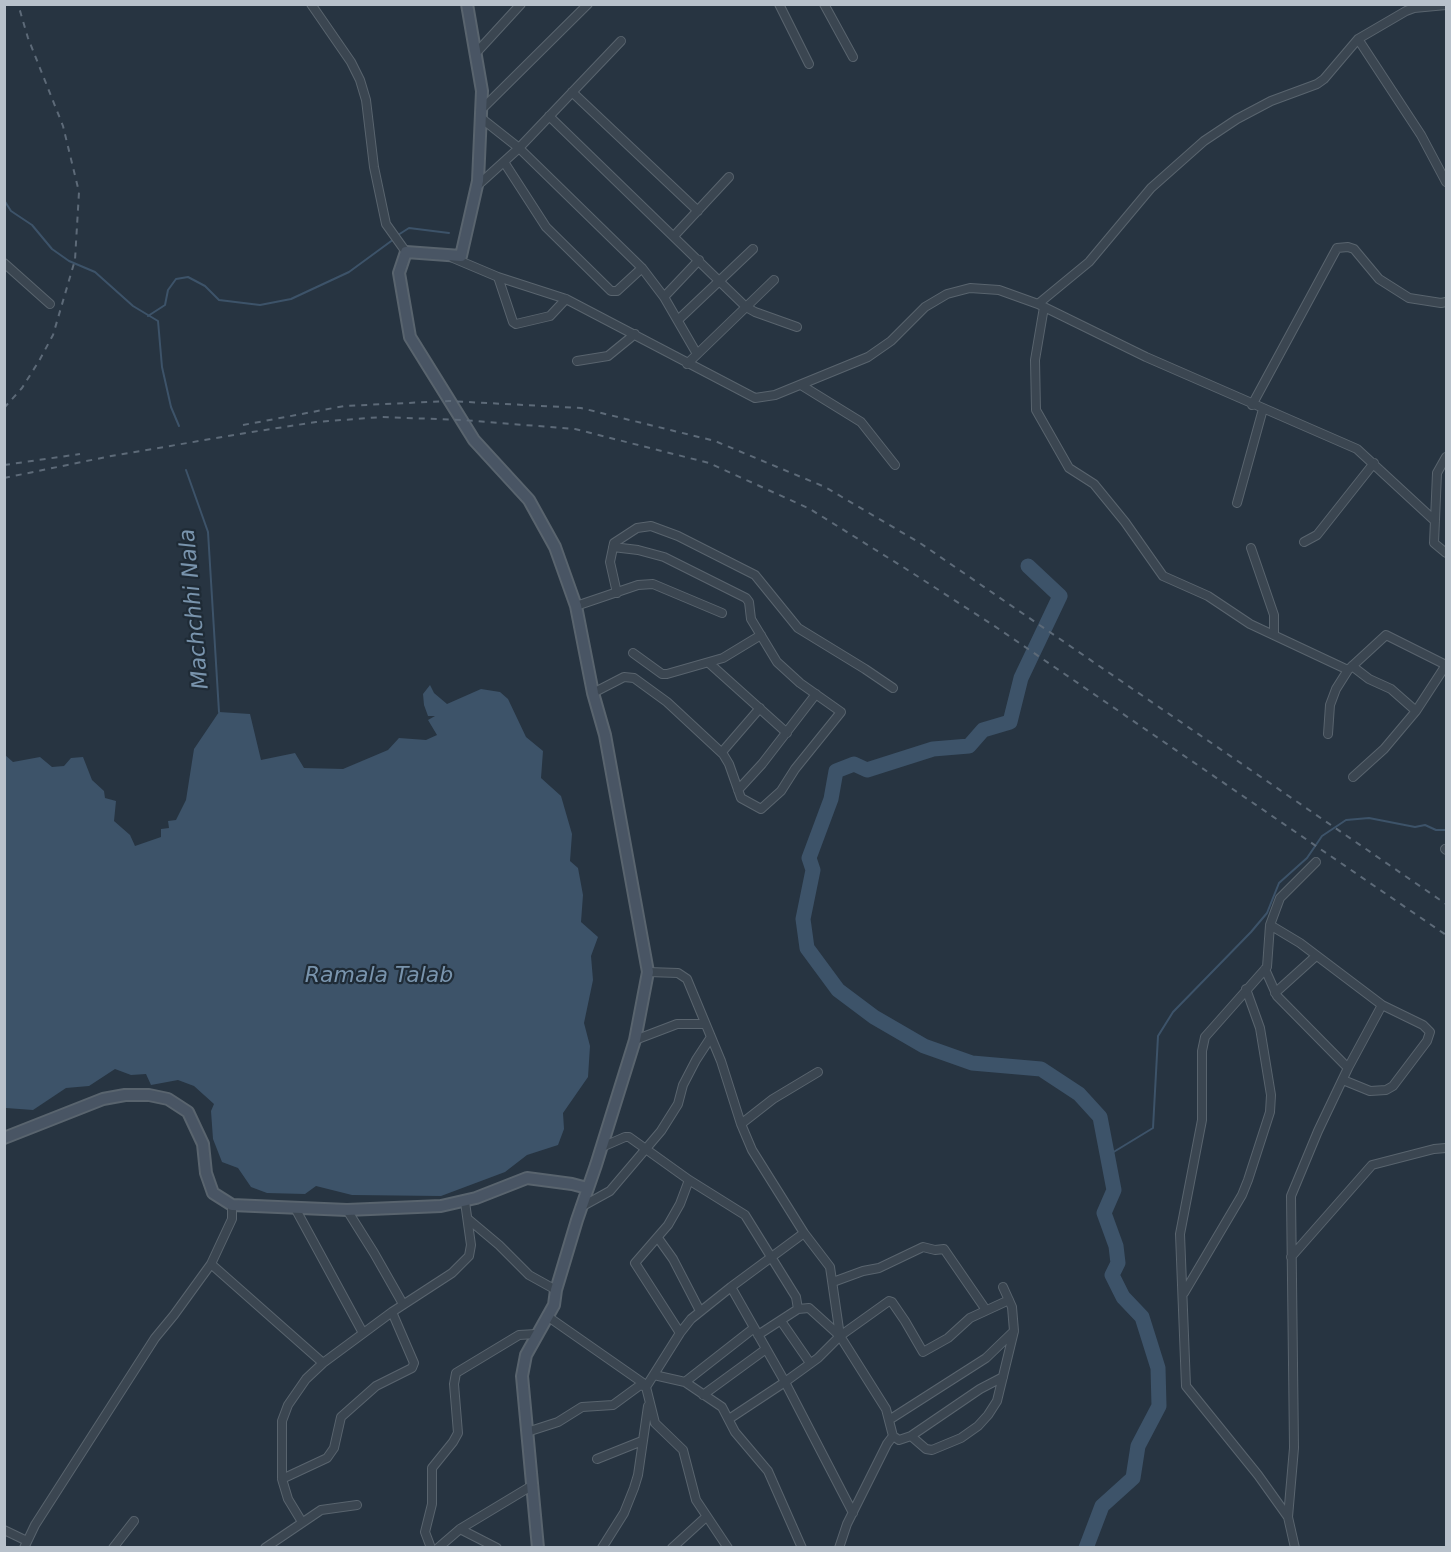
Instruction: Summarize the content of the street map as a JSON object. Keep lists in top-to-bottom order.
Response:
{
  "water": ["Machchhi Nala", "Ramala Talab"]
}
